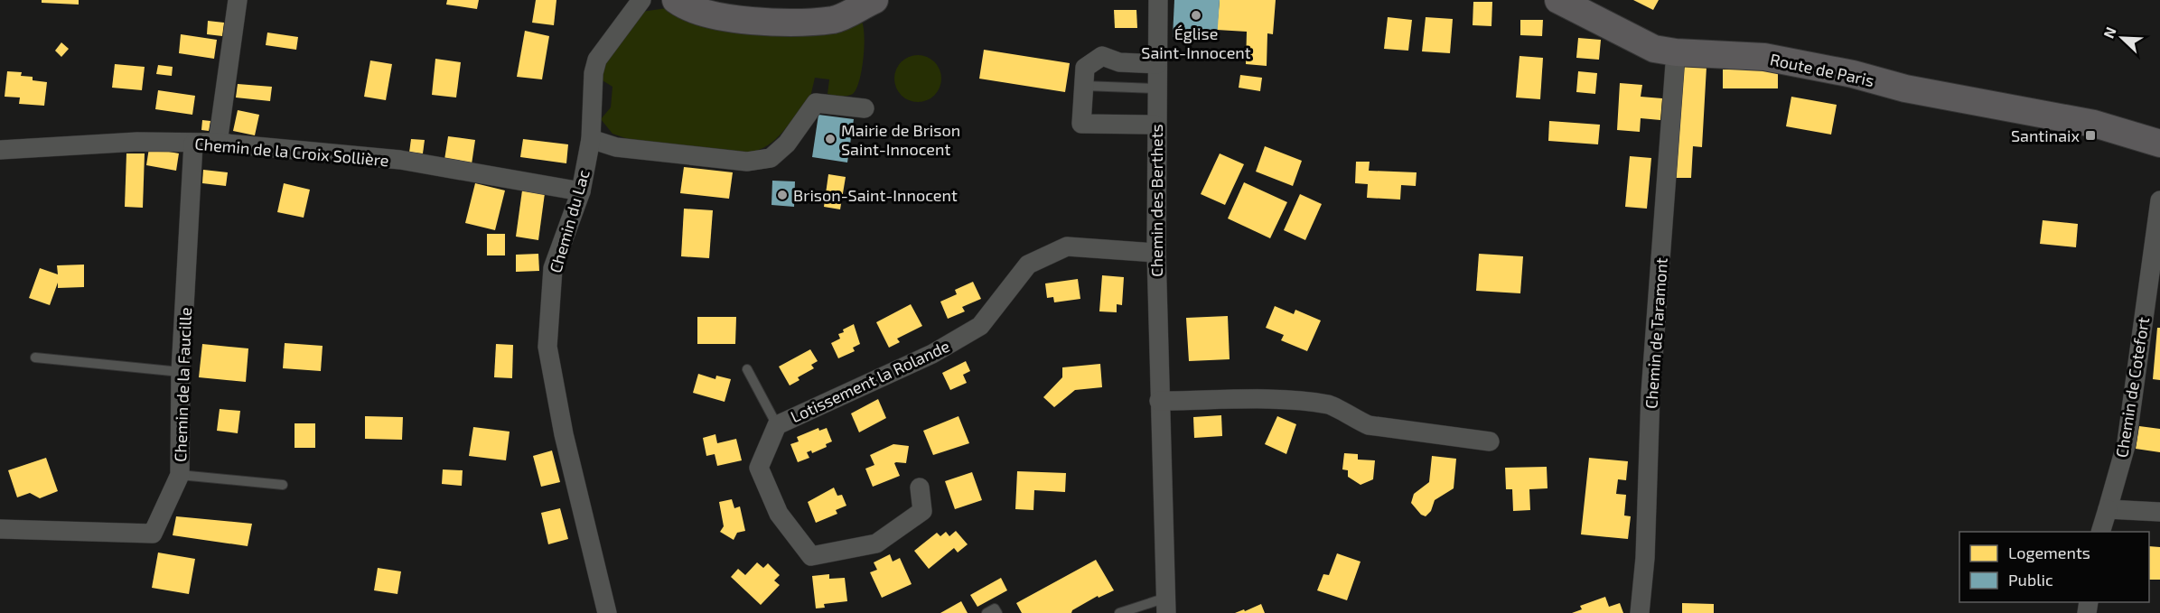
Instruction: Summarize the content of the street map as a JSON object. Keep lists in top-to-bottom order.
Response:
{
  "streets": {
    "street": [
      "Route de Paris",
      "Chemin de la Croix Sollière",
      "Chemin des Berthets",
      "Chemin du Lac",
      "Chemin de Taramont",
      "Lotissement la Rolande",
      "Chemin de la Faucille",
      "Chemin de Cotefort"
    ]
  },
  "crossings": [
    ["Route de Paris", "Chemin de Taramont"],
    ["Chemin de la Croix Sollière", "Chemin du Lac"],
    ["Chemin de la Croix Sollière", "Chemin de la Faucille"],
    ["Chemin des Berthets", "Lotissement la Rolande"]
  ],
  "places": {
    "other": ["Église Saint-Innocent", "Mairie de Brison Saint-Innocent", "Brison-Saint-Innocent"],
    "transit": ["Santinaix"]
  },
  "legend": ["Logements", "Public"],
  "north": "top left"
}
